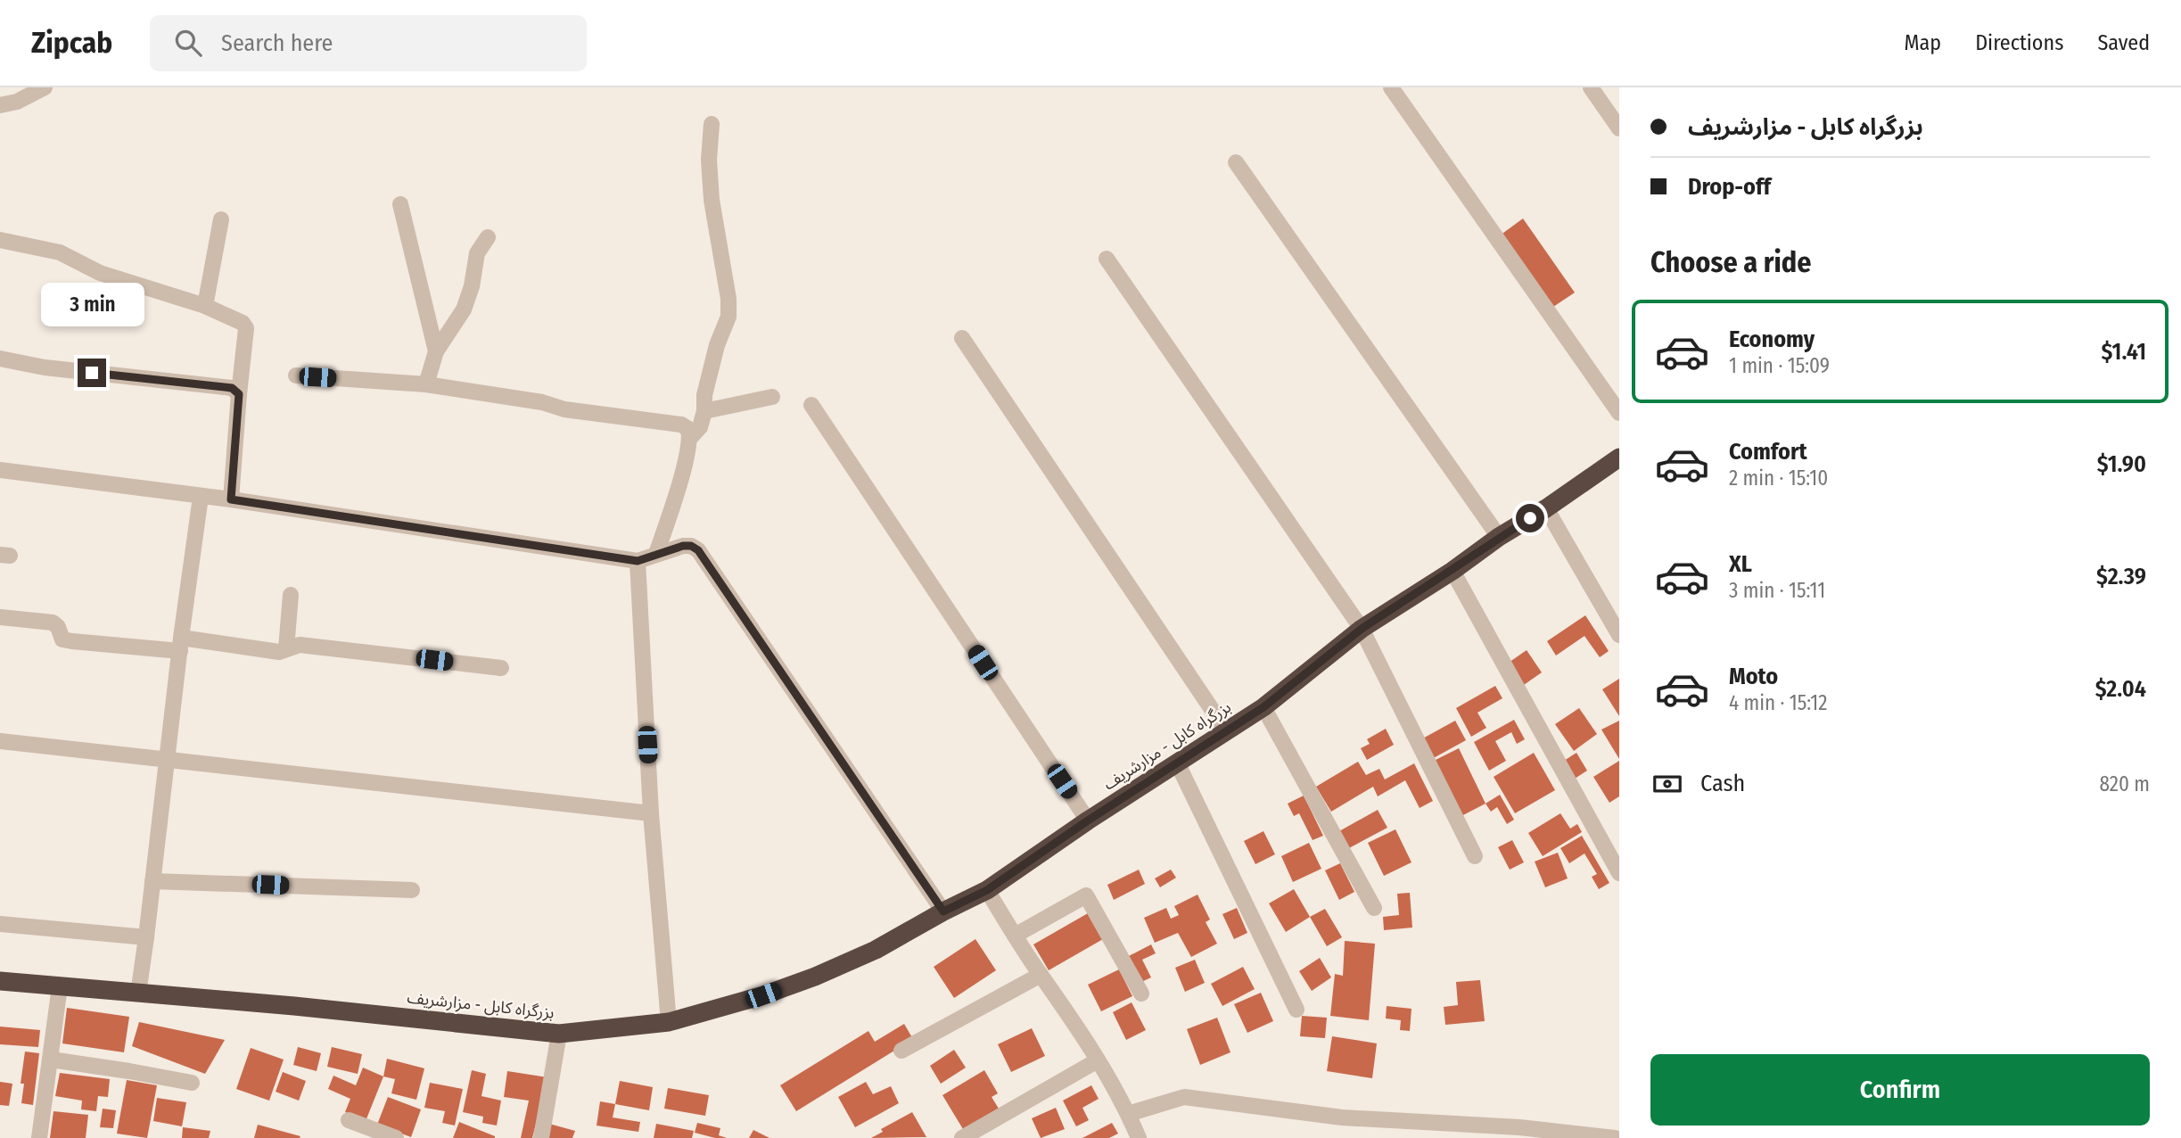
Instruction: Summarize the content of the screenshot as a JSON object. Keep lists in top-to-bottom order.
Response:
{
  "streets": {
    "highway": ["بزرگراه کابل - مزارشریف"]
  },
  "page": {
    "header": "Zipcab",
    "search": "Search here",
    "nav": ["Map", "Directions", "Saved"],
    "banner": ["بزرگراه کابل - مزارشریف", "Drop-off"],
    "heading": "Choose a ride",
    "bubble": "3 min",
    "list": [
      {
        "name": "Economy",
        "note": "1 min · 15:09",
        "value": "$1.41"
      },
      {
        "name": "Comfort",
        "note": "2 min · 15:10",
        "value": "$1.90"
      },
      {
        "name": "XL",
        "note": "3 min · 15:11",
        "value": "$2.39"
      },
      {
        "name": "Moto",
        "note": "4 min · 15:12",
        "value": "$2.04"
      }
    ],
    "pay": ["Cash", "820 m"],
    "buttons": "Confirm"
  }
}
